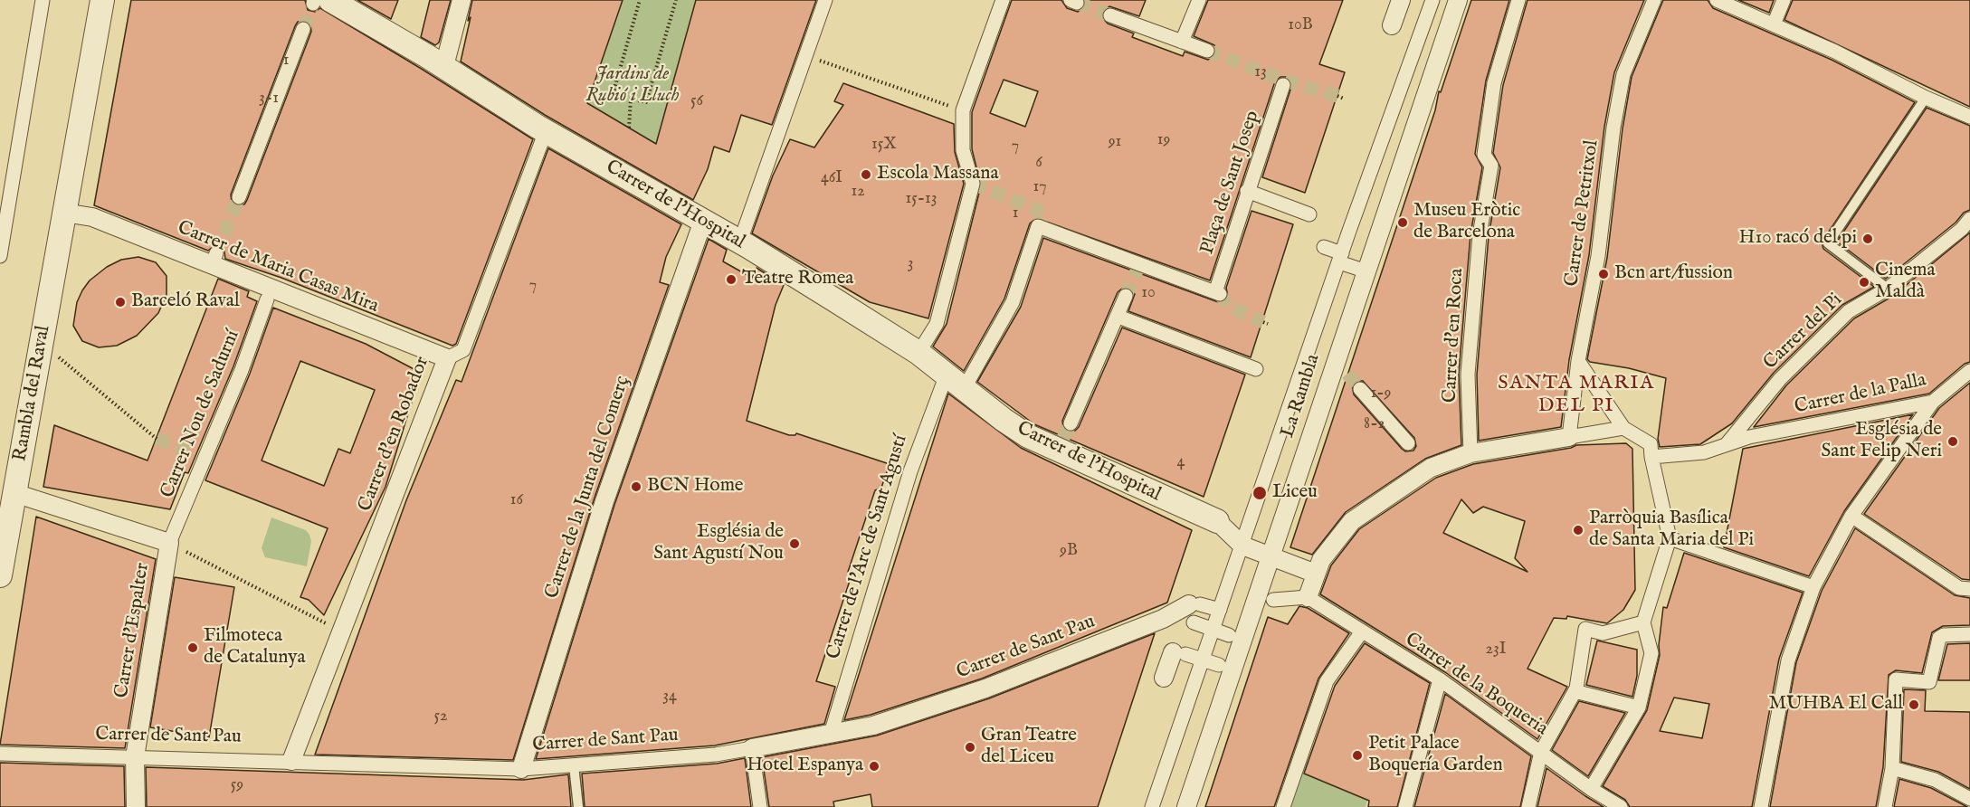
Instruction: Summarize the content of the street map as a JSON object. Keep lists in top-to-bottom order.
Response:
{
  "streets": {
    "street": [
      "Plaça de Sant Josep",
      "Carrer de l'Hospital",
      "Carrer de Petritxol",
      "Carrer de Maria Casas Mira",
      "Carrer del Pi",
      "Carrer d'en Roca",
      "Rambla del Raval",
      "Carrer de la Palla",
      "La Rambla",
      "Carrer Nou de Sadurní",
      "Carrer d'en Robador",
      "Carrer de la Junta del Comerç",
      "Carrer de l'Arc de Sant Agustí",
      "Carrer d'Espalter",
      "Carrer de Sant Pau",
      "Carrer de la Boqueria"
    ]
  },
  "crossings": [
    ["Plaça de Sant Josep", "Carrer de l'Arc de Sant Agustí"],
    ["Carrer de l'Hospital", "Carrer d'en Robador"],
    ["Carrer de l'Hospital", "Carrer de la Junta del Comerç"],
    ["Carrer de l'Hospital", "Carrer de l'Arc de Sant Agustí"],
    ["Carrer de Maria Casas Mira", "Rambla del Raval"],
    ["Carrer de Maria Casas Mira", "Carrer d'en Robador"],
    ["Carrer del Pi", "Carrer de la Palla"],
    ["Carrer Nou de Sadurní", "Carrer d'Espalter"],
    ["Carrer d'en Robador", "Carrer de Sant Pau"],
    ["Carrer de la Junta del Comerç", "Carrer de Sant Pau"],
    ["Carrer de l'Arc de Sant Agustí", "Carrer de Sant Pau"],
    ["Carrer d'Espalter", "Carrer de Sant Pau"]
  ],
  "districts": ["SANTA MARIA DEL PI"],
  "parks": ["Jardins de Rubió i Lluch"],
  "places": [
    "Escola Massana",
    "Museu Eròtic de Barcelona",
    "H10 racó del pi",
    "Bcn art/fussion",
    "Teatre Romea",
    "Cinema Maldà",
    "Barceló Raval",
    "Església de Sant Felip Neri",
    "BCN Home",
    "Liceu",
    "Parròquia Basílica de Santa Maria del Pi",
    "Església de Sant Agustí Nou",
    "Filmoteca de Catalunya",
    "MUHBA El Call",
    "Gran Teatre del Liceu",
    "Petit Palace Boquería Garden",
    "Hotel Espanya"
  ],
  "house_numbers": [
    "10B",
    "1",
    "13",
    "3-1",
    "56",
    "19",
    "91",
    "15X",
    "7",
    "6",
    "46I",
    "17",
    "12",
    "15-13",
    "1",
    "3",
    "7",
    "10",
    "1-9",
    "8-2",
    "4",
    "16",
    "9B",
    "23I",
    "34",
    "52",
    "59"
  ]
}
